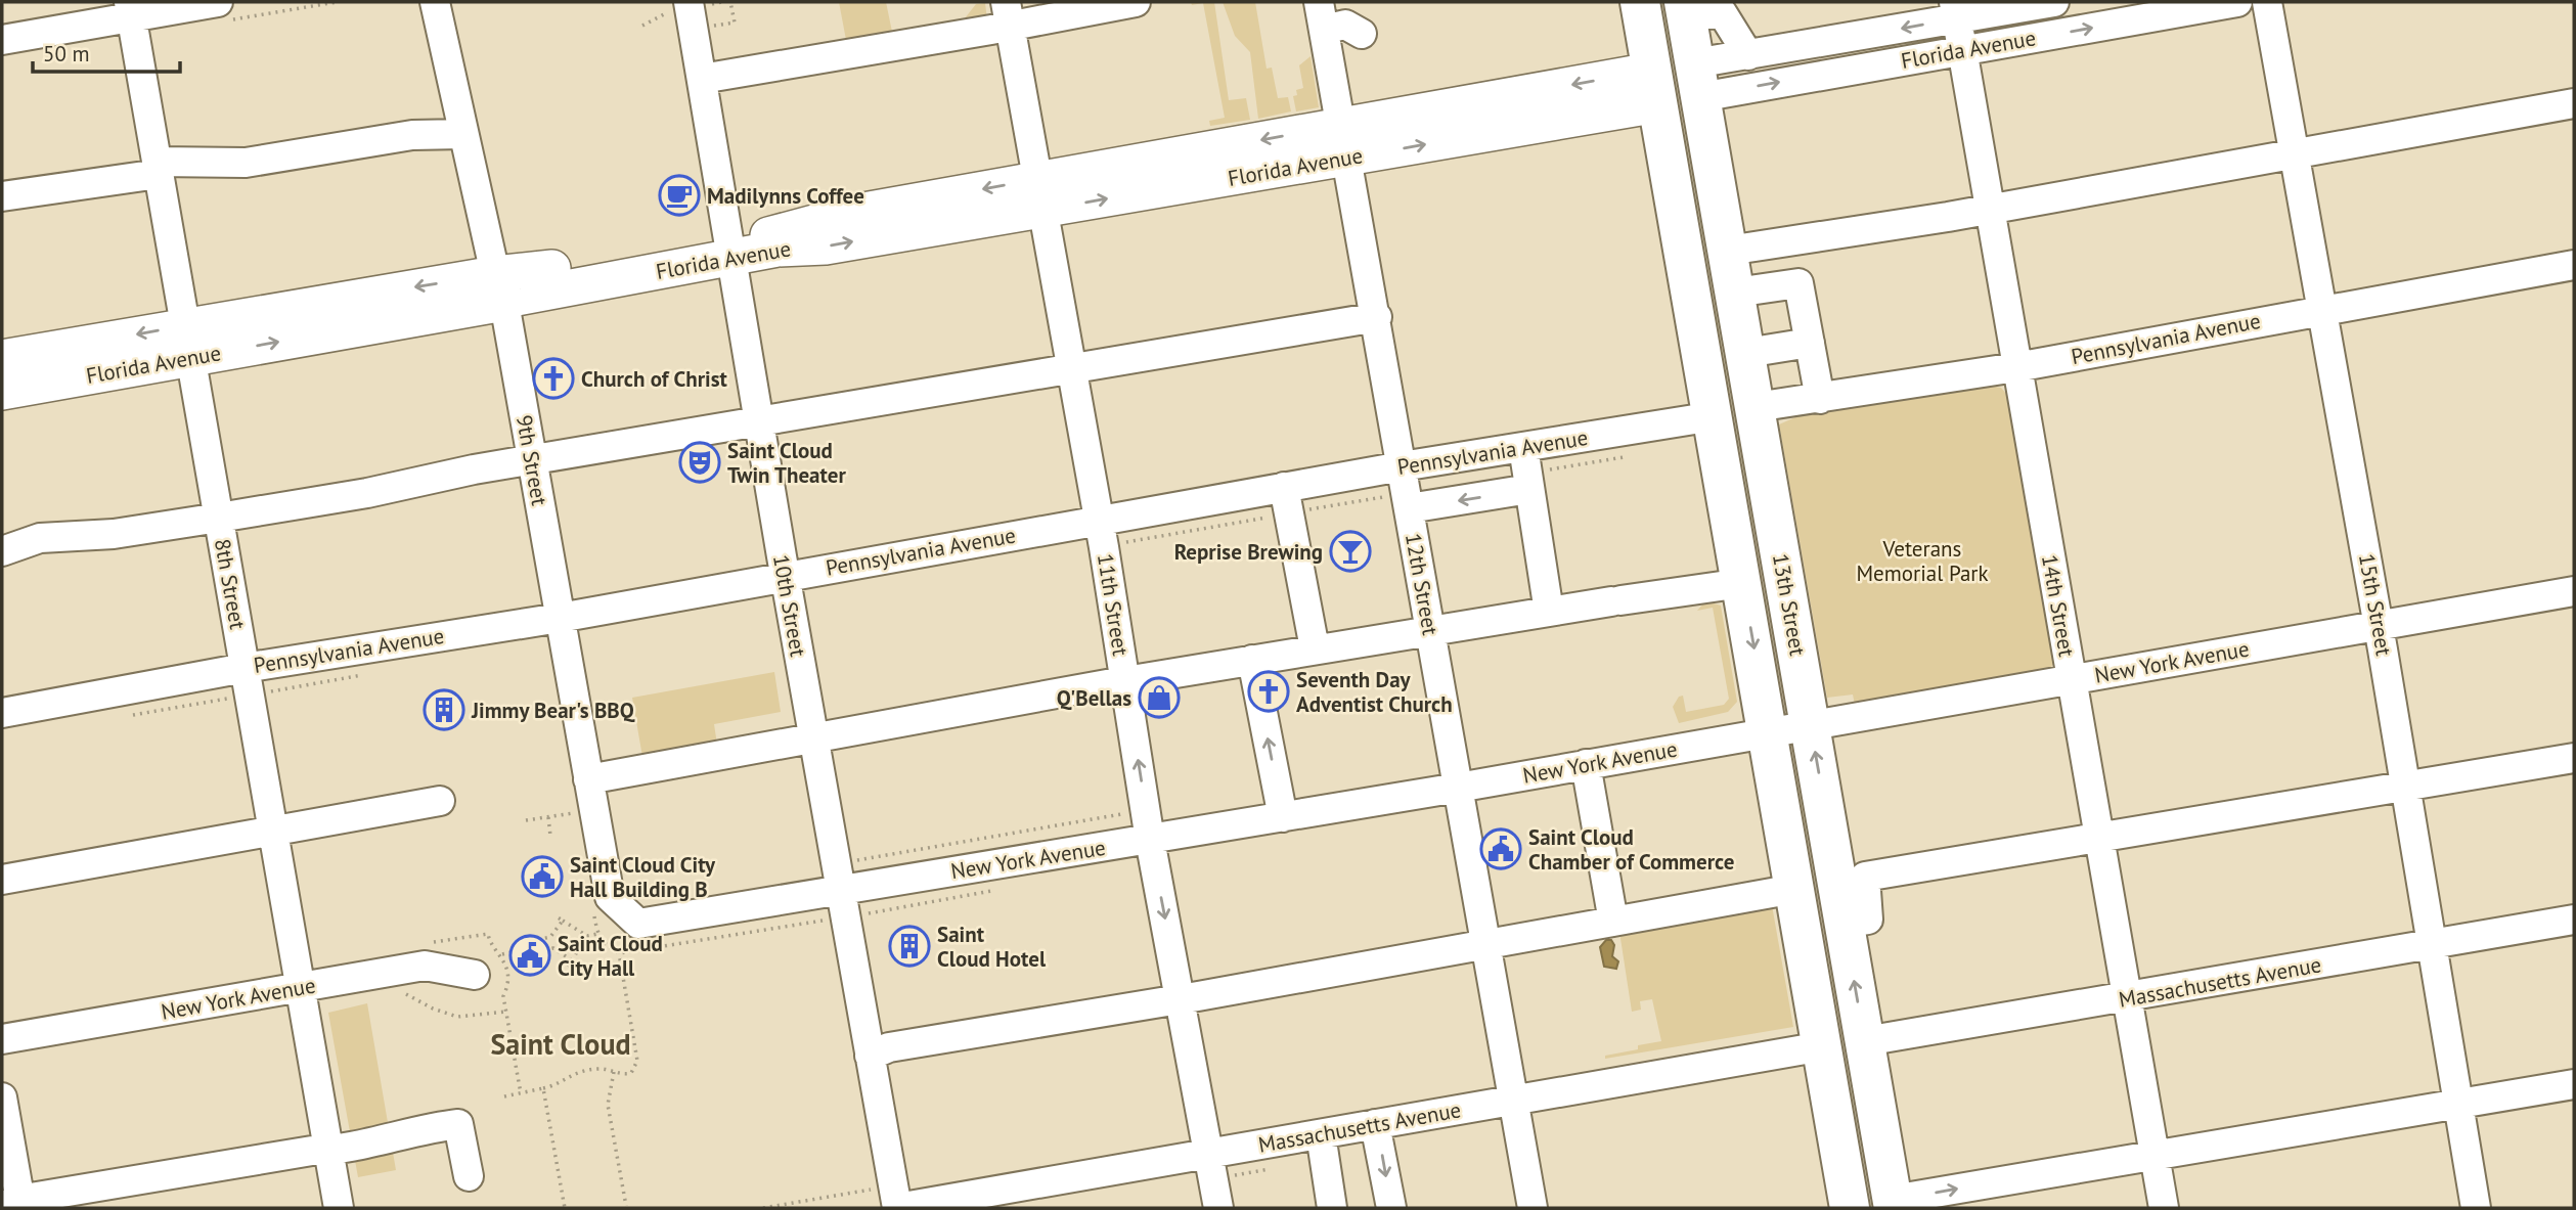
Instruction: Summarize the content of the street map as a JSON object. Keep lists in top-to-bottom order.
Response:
{
  "streets": {
    "highway": ["13th Street"],
    "main road": ["Florida Avenue"],
    "street": [
      "Pennsylvania Avenue",
      "9th Street",
      "8th Street",
      "12th Street",
      "11th Street",
      "15th Street",
      "10th Street",
      "14th Street",
      "New York Avenue",
      "Massachusetts Avenue"
    ]
  },
  "crossings": [
    ["Florida Avenue", "9th Street"],
    ["Florida Avenue", "8th Street"],
    ["Florida Avenue", "12th Street"],
    ["Florida Avenue", "11th Street"],
    ["Florida Avenue", "13th Street"],
    ["Florida Avenue", "10th Street"],
    ["Florida Avenue", "14th Street"],
    ["Pennsylvania Avenue", "9th Street"],
    ["Pennsylvania Avenue", "8th Street"],
    ["Pennsylvania Avenue", "12th Street"],
    ["Pennsylvania Avenue", "11th Street"],
    ["Pennsylvania Avenue", "13th Street"],
    ["Pennsylvania Avenue", "15th Street"],
    ["Pennsylvania Avenue", "10th Street"],
    ["Pennsylvania Avenue", "14th Street"],
    ["9th Street", "New York Avenue"],
    ["8th Street", "New York Avenue"],
    ["12th Street", "New York Avenue"],
    ["12th Street", "Massachusetts Avenue"],
    ["11th Street", "New York Avenue"],
    ["11th Street", "Massachusetts Avenue"],
    ["13th Street", "New York Avenue"],
    ["13th Street", "Massachusetts Avenue"],
    ["15th Street", "New York Avenue"],
    ["15th Street", "Massachusetts Avenue"],
    ["10th Street", "New York Avenue"],
    ["10th Street", "Massachusetts Avenue"],
    ["14th Street", "New York Avenue"],
    ["14th Street", "Massachusetts Avenue"]
  ],
  "districts": ["Saint Cloud"],
  "parks": ["Veterans Memorial Park"],
  "places": {
    "cafe": ["Madilynns Coffee"],
    "church": ["Church of Christ", "Seventh Day Adventist Church"],
    "theatre": ["Saint Cloud Twin Theater"],
    "bar": ["Reprise Brewing"],
    "shop": ["Q'Bellas"],
    "building": ["Jimmy Bear's BBQ", "Saint Cloud Hotel"],
    "public building": ["Saint Cloud Chamber of Commerce", "Saint Cloud City Hall Building B", "Saint Cloud City Hall"]
  },
  "scale_bar": "50 m"
}
